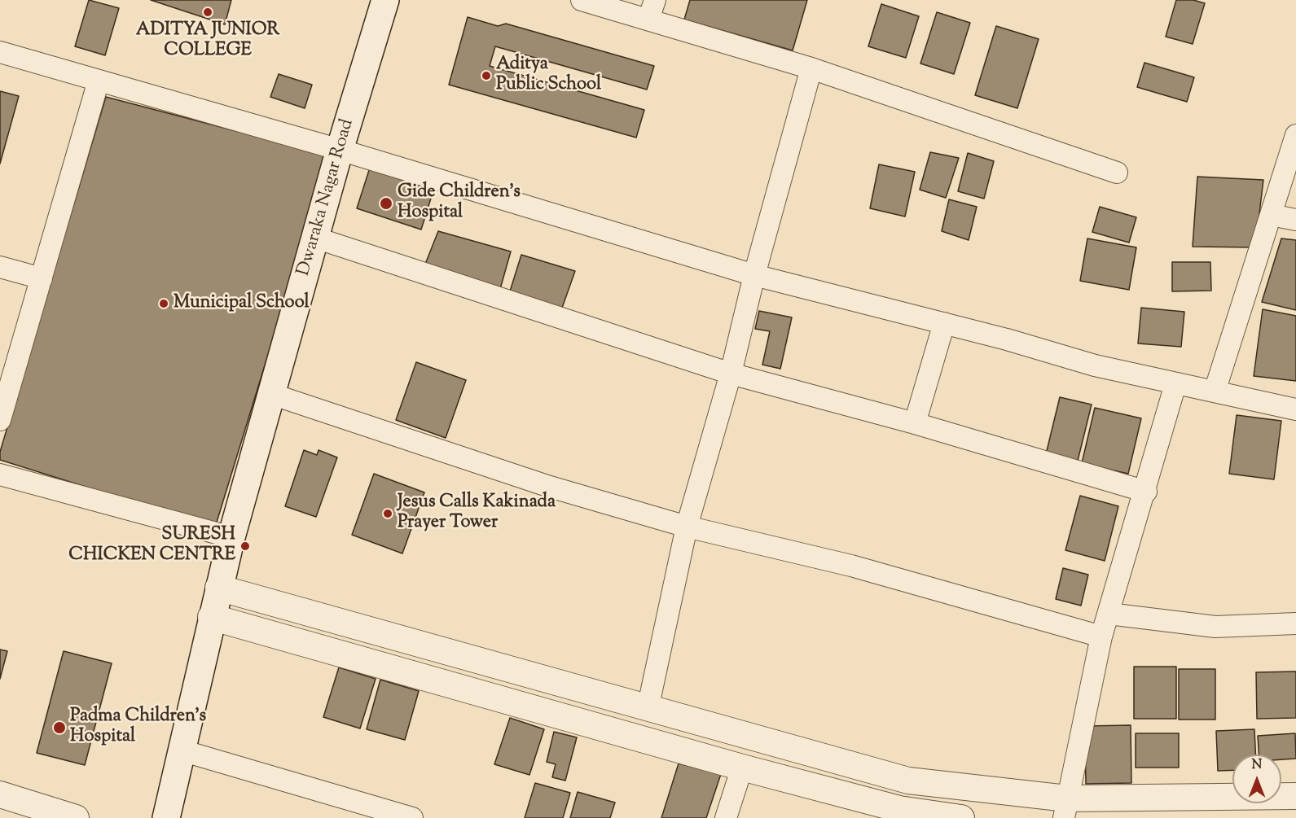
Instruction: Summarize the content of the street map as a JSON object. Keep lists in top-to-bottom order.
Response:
{
  "streets": {
    "main road": ["Dwaraka Nagar Road"]
  },
  "places": [
    "ADITYA JUNIOR COLLEGE",
    "Aditya Public School",
    "Gide Children's Hospital",
    "Municipal School",
    "Jesus Calls Kakinada Prayer Tower",
    "SURESH CHICKEN CENTRE",
    "Padma Children's Hospital"
  ],
  "north": "top"
}
